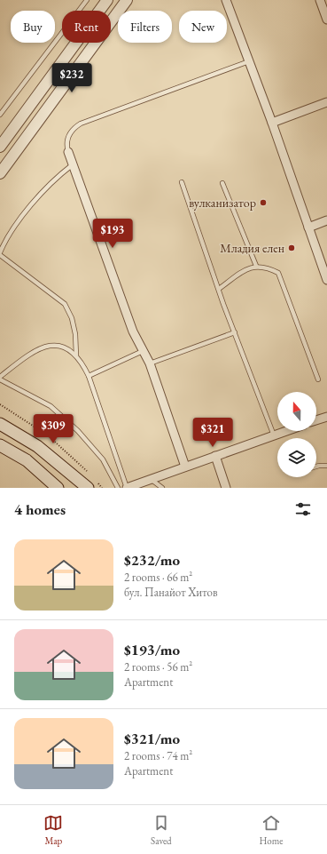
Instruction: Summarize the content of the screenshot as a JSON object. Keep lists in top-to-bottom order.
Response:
{
  "places": ["вулканизатор", "Младия елен"],
  "north": "top",
  "page": {
    "chip": [
      "Buy",
      "Rent",
      "Filters",
      "New"
    ],
    "price": [
      "$232",
      "$193",
      "$309",
      "$321"
    ],
    "heading": "4 homes",
    "list": [
      {
        "name": "$232/mo",
        "note": "2 rooms · 66 m² · бул. Панайот Хитов"
      },
      {
        "name": "$193/mo",
        "note": "2 rooms · 56 m² · Apartment"
      },
      {
        "name": "$321/mo",
        "note": "2 rooms · 74 m² · Apartment"
      }
    ],
    "tabs": ["Map", "Saved", "Home"]
  }
}
